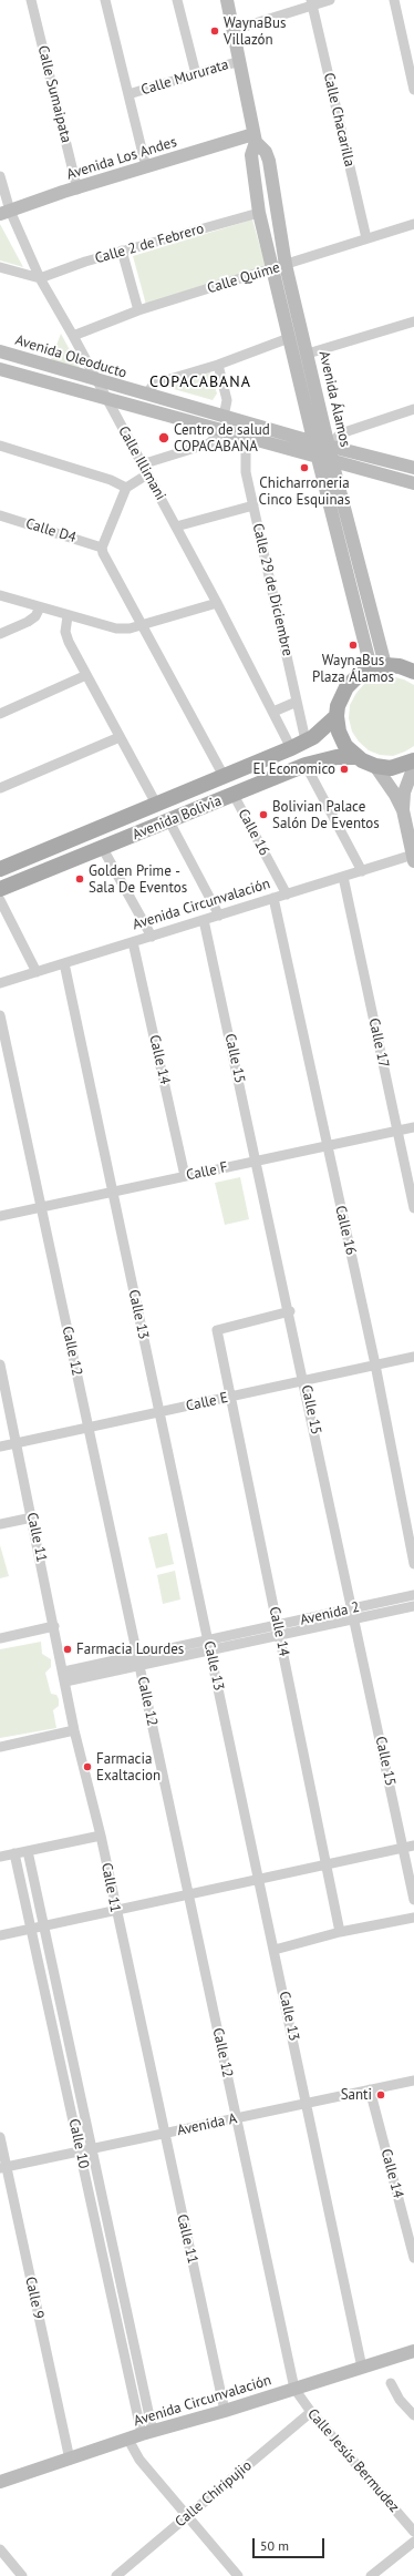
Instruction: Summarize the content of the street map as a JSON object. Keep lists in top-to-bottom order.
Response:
{
  "streets": {
    "main road": ["Avenida Bolivia"],
    "street": [
      "Calle Mururata",
      "Calle Sumaipata",
      "Calle Chacarilla",
      "Avenida Los Andes",
      "Calle 2 de Febrero",
      "Calle Quime",
      "Avenida Oleoducto",
      "Avenida Álamos",
      "Calle Illimani",
      "Calle D4",
      "Calle 29 de Diciembre",
      "Calle 16",
      "Avenida Circunvalación",
      "Calle 17",
      "Calle 15",
      "Calle 14",
      "Calle F",
      "Calle 13",
      "Calle 12",
      "Calle E",
      "Calle 11",
      "Avenida 2",
      "Avenida A",
      "Calle 10",
      "Calle 9",
      "Calle Jesús Bermudez",
      "Calle Chiripujio"
    ]
  },
  "crossings": [
    ["Calle Mururata", "Avenida Álamos"],
    ["Calle Sumaipata", "Avenida Los Andes"],
    ["Calle Chacarilla", "Calle Quime"],
    ["Avenida Los Andes", "Avenida Álamos"],
    ["Avenida Los Andes", "Calle Illimani"],
    ["Calle 2 de Febrero", "Avenida Álamos"],
    ["Calle 2 de Febrero", "Calle Illimani"],
    ["Calle Quime", "Avenida Álamos"],
    ["Calle Quime", "Calle Illimani"],
    ["Avenida Oleoducto", "Avenida Álamos"],
    ["Avenida Oleoducto", "Calle Illimani"],
    ["Avenida Oleoducto", "Calle 29 de Diciembre"],
    ["Calle Illimani", "Avenida Bolivia"],
    ["Calle 29 de Diciembre", "Avenida Bolivia"],
    ["Avenida Bolivia", "Calle 16"],
    ["Calle 16", "Avenida Circunvalación"],
    ["Calle 16", "Calle F"],
    ["Calle 16", "Calle E"],
    ["Avenida Circunvalación", "Calle 17"],
    ["Avenida Circunvalación", "Calle 15"],
    ["Avenida Circunvalación", "Calle 14"],
    ["Avenida Circunvalación", "Calle 13"],
    ["Avenida Circunvalación", "Calle 12"],
    ["Avenida Circunvalación", "Calle 11"],
    ["Avenida Circunvalación", "Calle 10"],
    ["Avenida Circunvalación", "Calle 9"],
    ["Avenida Circunvalación", "Calle Jesús Bermudez"],
    ["Calle 17", "Calle F"],
    ["Calle 15", "Calle 14"],
    ["Calle 15", "Calle F"],
    ["Calle 15", "Calle E"],
    ["Calle 15", "Avenida 2"],
    ["Calle 14", "Calle F"],
    ["Calle 14", "Calle E"],
    ["Calle 14", "Avenida 2"],
    ["Calle 14", "Avenida A"],
    ["Calle F", "Calle 13"],
    ["Calle F", "Calle 12"],
    ["Calle 13", "Calle E"],
    ["Calle 13", "Avenida 2"],
    ["Calle 13", "Avenida A"],
    ["Calle 12", "Calle E"],
    ["Calle 12", "Avenida 2"],
    ["Calle 12", "Avenida A"],
    ["Calle 12", "Calle Jesús Bermudez"],
    ["Calle E", "Calle 11"],
    ["Calle 11", "Avenida 2"],
    ["Calle 11", "Avenida A"],
    ["Avenida A", "Calle 10"],
    ["Avenida A", "Calle 9"],
    ["Calle Jesús Bermudez", "Calle Chiripujio"]
  ],
  "districts": ["COPACABANA"],
  "places": [
    "WaynaBus Villazón",
    "Centro de salud COPACABANA",
    "Chicharroneria Cinco Esquinas",
    "WaynaBus Plaza Álamos",
    "El Economico",
    "Bolivian Palace Salón De Eventos",
    "Golden Prime - Sala De Eventos",
    "Farmacia Lourdes",
    "Farmacia Exaltacion",
    "Santi"
  ],
  "scale_bar": "50 m"
}
